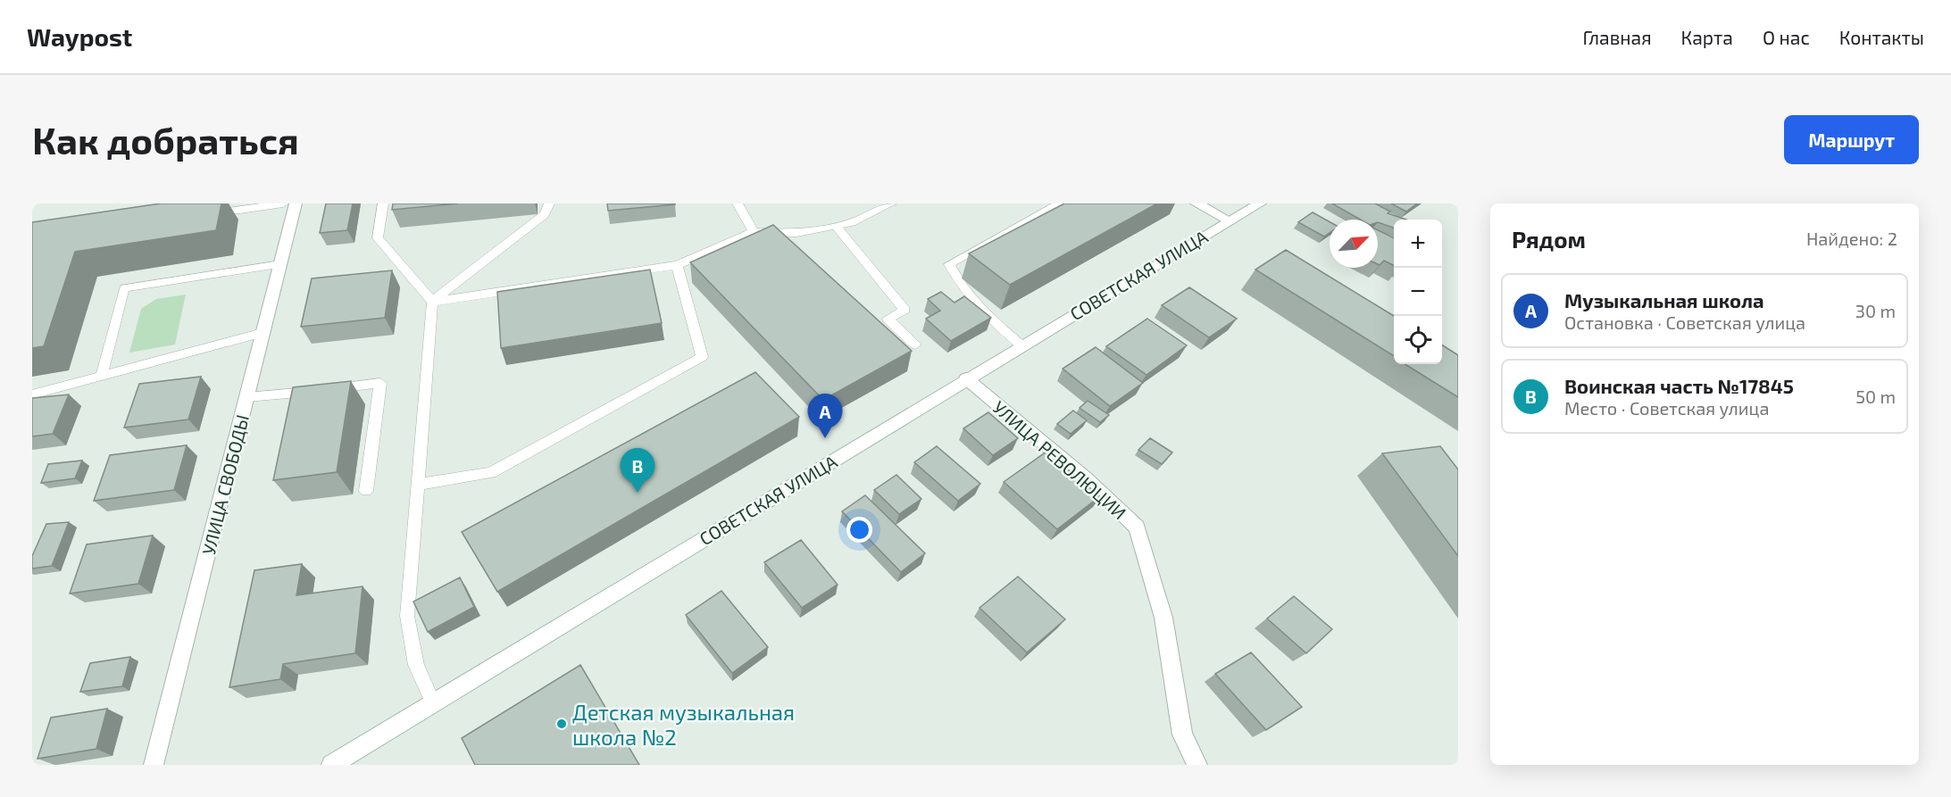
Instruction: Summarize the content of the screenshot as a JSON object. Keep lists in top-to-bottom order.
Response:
{
  "streets": {
    "street": ["СОВЕТСКАЯ УЛИЦА", "УЛИЦА РЕВОЛЮЦИИ", "УЛИЦА СВОБОДЫ"]
  },
  "crossings": [
    ["СОВЕТСКАЯ УЛИЦА", "УЛИЦА РЕВОЛЮЦИИ"]
  ],
  "places": ["Детская музыкальная школа №2"],
  "north": "top right",
  "page": {
    "header": "Waypost",
    "nav": [
      "Главная",
      "Карта",
      "О нас",
      "Контакты"
    ],
    "buttons": "Маршрут",
    "title": "Как добраться",
    "heading": ["Рядом", "Найдено: 2"],
    "map_buttons": ["+", "−"],
    "list": [
      {
        "mark": "A",
        "name": "Музыкальная школа",
        "note": "Остановка · Советская улица",
        "value": "30 m"
      },
      {
        "mark": "B",
        "name": "Воинская часть №17845",
        "note": "Место · Советская улица",
        "value": "50 m"
      }
    ],
    "pins": ["A", "B"]
  }
}
